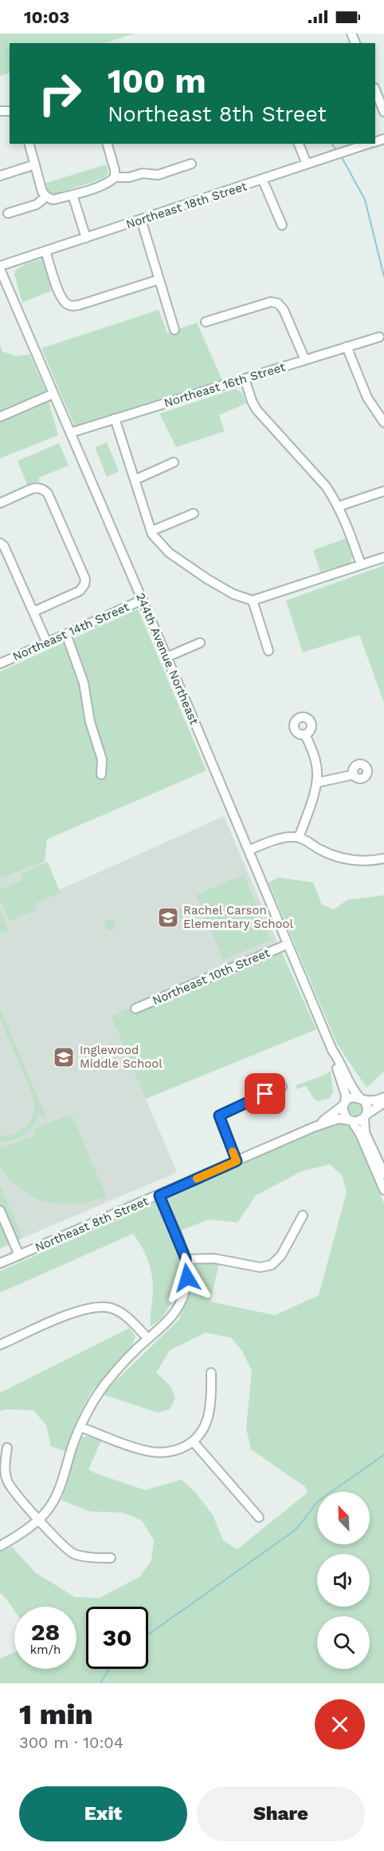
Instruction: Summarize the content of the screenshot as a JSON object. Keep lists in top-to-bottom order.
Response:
{
  "streets": {
    "street": [
      "Northeast 18th Street",
      "Northeast 16th Street",
      "Northeast 14th Street",
      "244th Avenue Northeast",
      "Northeast 10th Street",
      "Northeast 8th Street"
    ]
  },
  "crossings": [
    ["Northeast 18th Street", "244th Avenue Northeast"],
    ["Northeast 16th Street", "244th Avenue Northeast"],
    ["Northeast 14th Street", "244th Avenue Northeast"],
    ["244th Avenue Northeast", "Northeast 10th Street"],
    ["244th Avenue Northeast", "Northeast 8th Street"]
  ],
  "places": {
    "school or university": ["Rachel Carson Elementary School", "Inglewood Middle School"]
  },
  "north": "top left",
  "page": {
    "status": "10:03",
    "turn": ["100 m", "Northeast 8th Street"],
    "speed": "28 km/h",
    "limit": "30",
    "heading": ["1 min", "300 m · 10:04"],
    "buttons": ["Exit", "Share"]
  }
}
